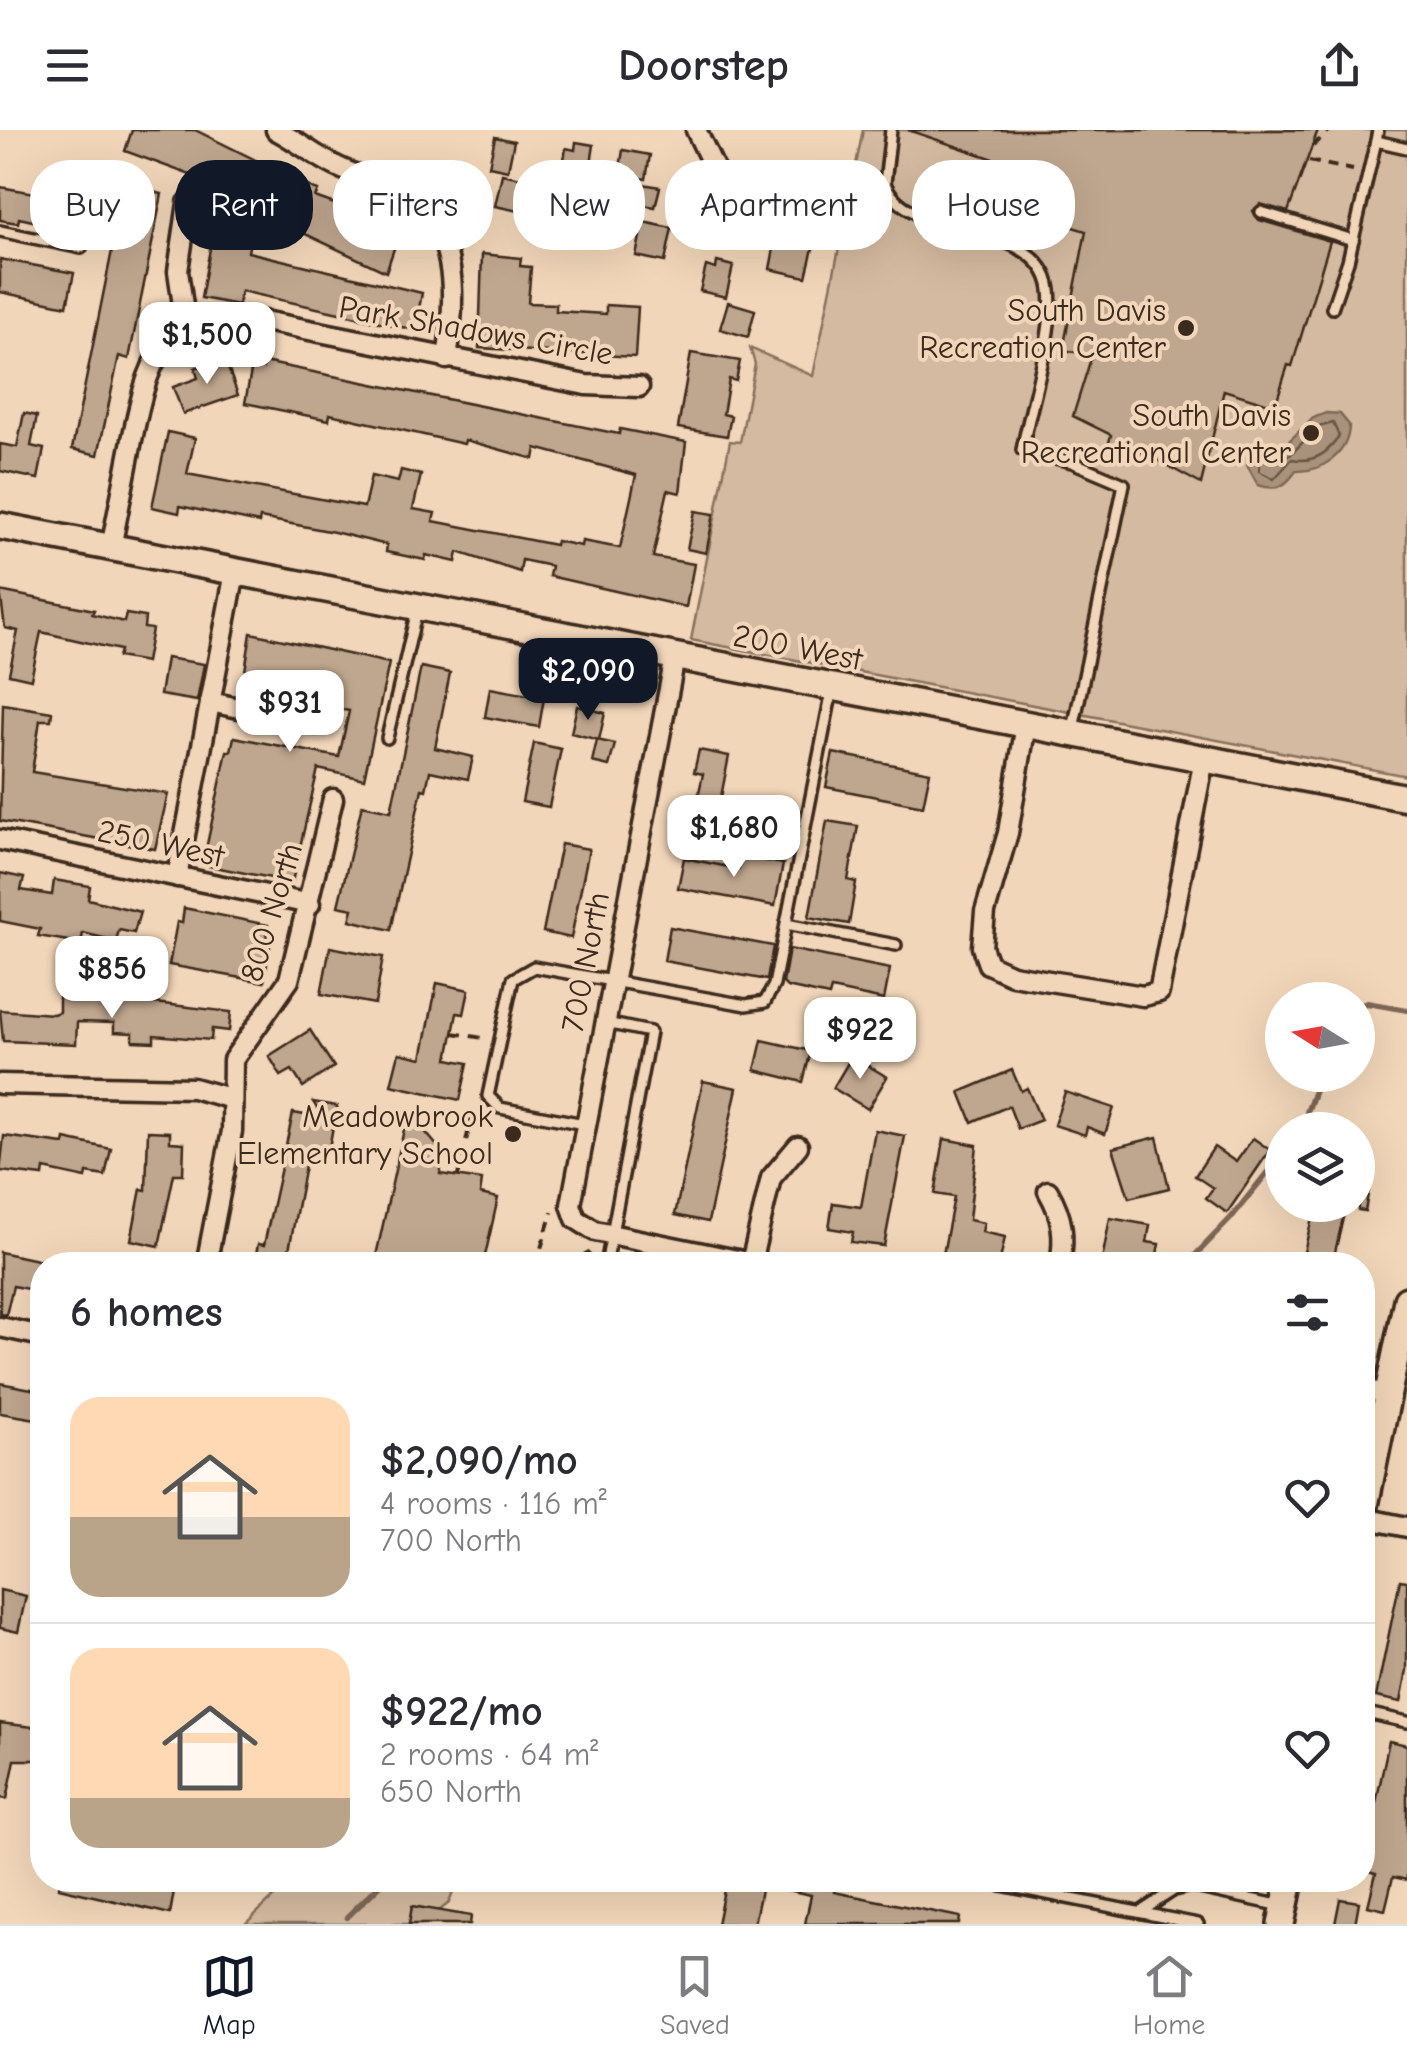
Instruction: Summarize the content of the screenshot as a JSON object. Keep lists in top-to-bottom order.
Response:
{
  "streets": {
    "main road": ["200 West"],
    "street": [
      "Park Shadows Circle",
      "250 West",
      "800 North",
      "700 North"
    ]
  },
  "crossings": [
    ["200 West", "700 North"],
    ["250 West", "800 North"]
  ],
  "places": ["South Davis Recreation Center", "South Davis Recreational Center", "Meadowbrook Elementary School"],
  "north": "left",
  "page": {
    "header": "Doorstep",
    "chip": [
      "Buy",
      "Rent",
      "Filters",
      "New",
      "Apartment",
      "House"
    ],
    "price": [
      "$1,500",
      "$2,090",
      "$931",
      "$1,680",
      "$856",
      "$922"
    ],
    "heading": "6 homes",
    "list": [
      {
        "name": "$2,090/mo",
        "note": "4 rooms · 116 m² · 700 North"
      },
      {
        "name": "$922/mo",
        "note": "2 rooms · 64 m² · 650 North"
      }
    ],
    "tabs": ["Map", "Saved", "Home"]
  }
}
